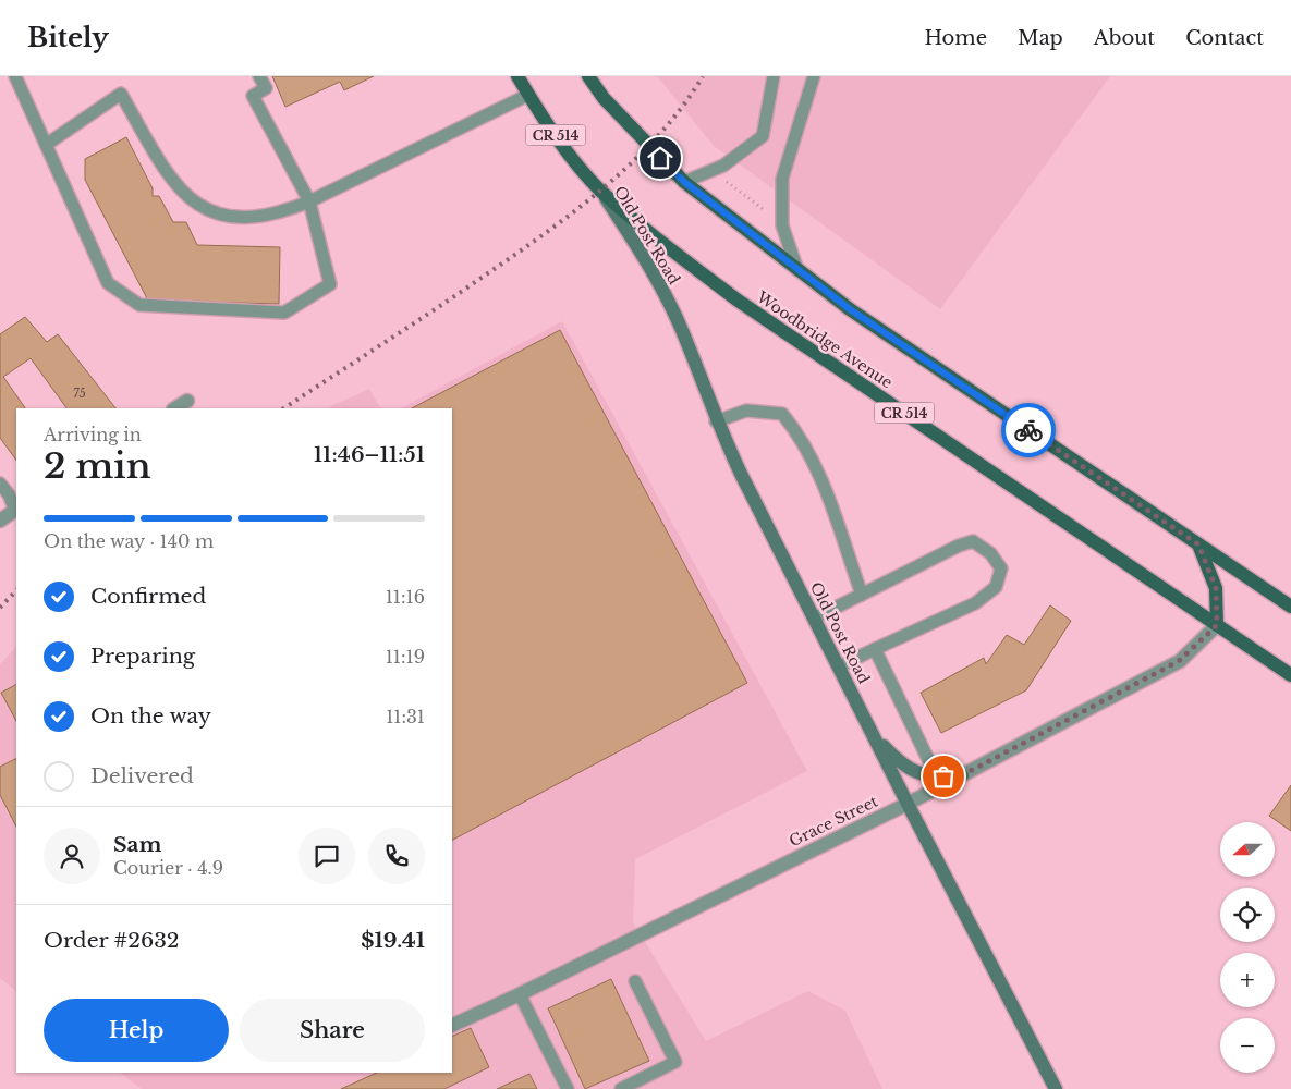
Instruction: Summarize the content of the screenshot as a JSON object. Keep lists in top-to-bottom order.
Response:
{
  "streets": {
    "main road": ["CR 514", "Woodbridge Avenue"],
    "street": ["Old Post Road", "Grace Street"]
  },
  "crossings": [
    ["Old Post Road", "Woodbridge Avenue"],
    ["Old Post Road", "Grace Street"]
  ],
  "house_numbers": ["75"],
  "north": "left",
  "page": {
    "header": "Bitely",
    "nav": [
      "Home",
      "Map",
      "About",
      "Contact"
    ],
    "heading": ["2 min", "Arriving in", "11:46–11:51"],
    "panel": [
      "Sam",
      "Courier · 4.9",
      "Order #2632",
      "$19.41"
    ],
    "bar": "On the way · 140 m",
    "list": [
      ["Confirmed", "11:16"],
      ["Preparing", "11:19"],
      ["On the way", "11:31"],
      "Delivered"
    ],
    "map_buttons": ["+", "−"],
    "buttons": ["Help", "Share"]
  }
}
